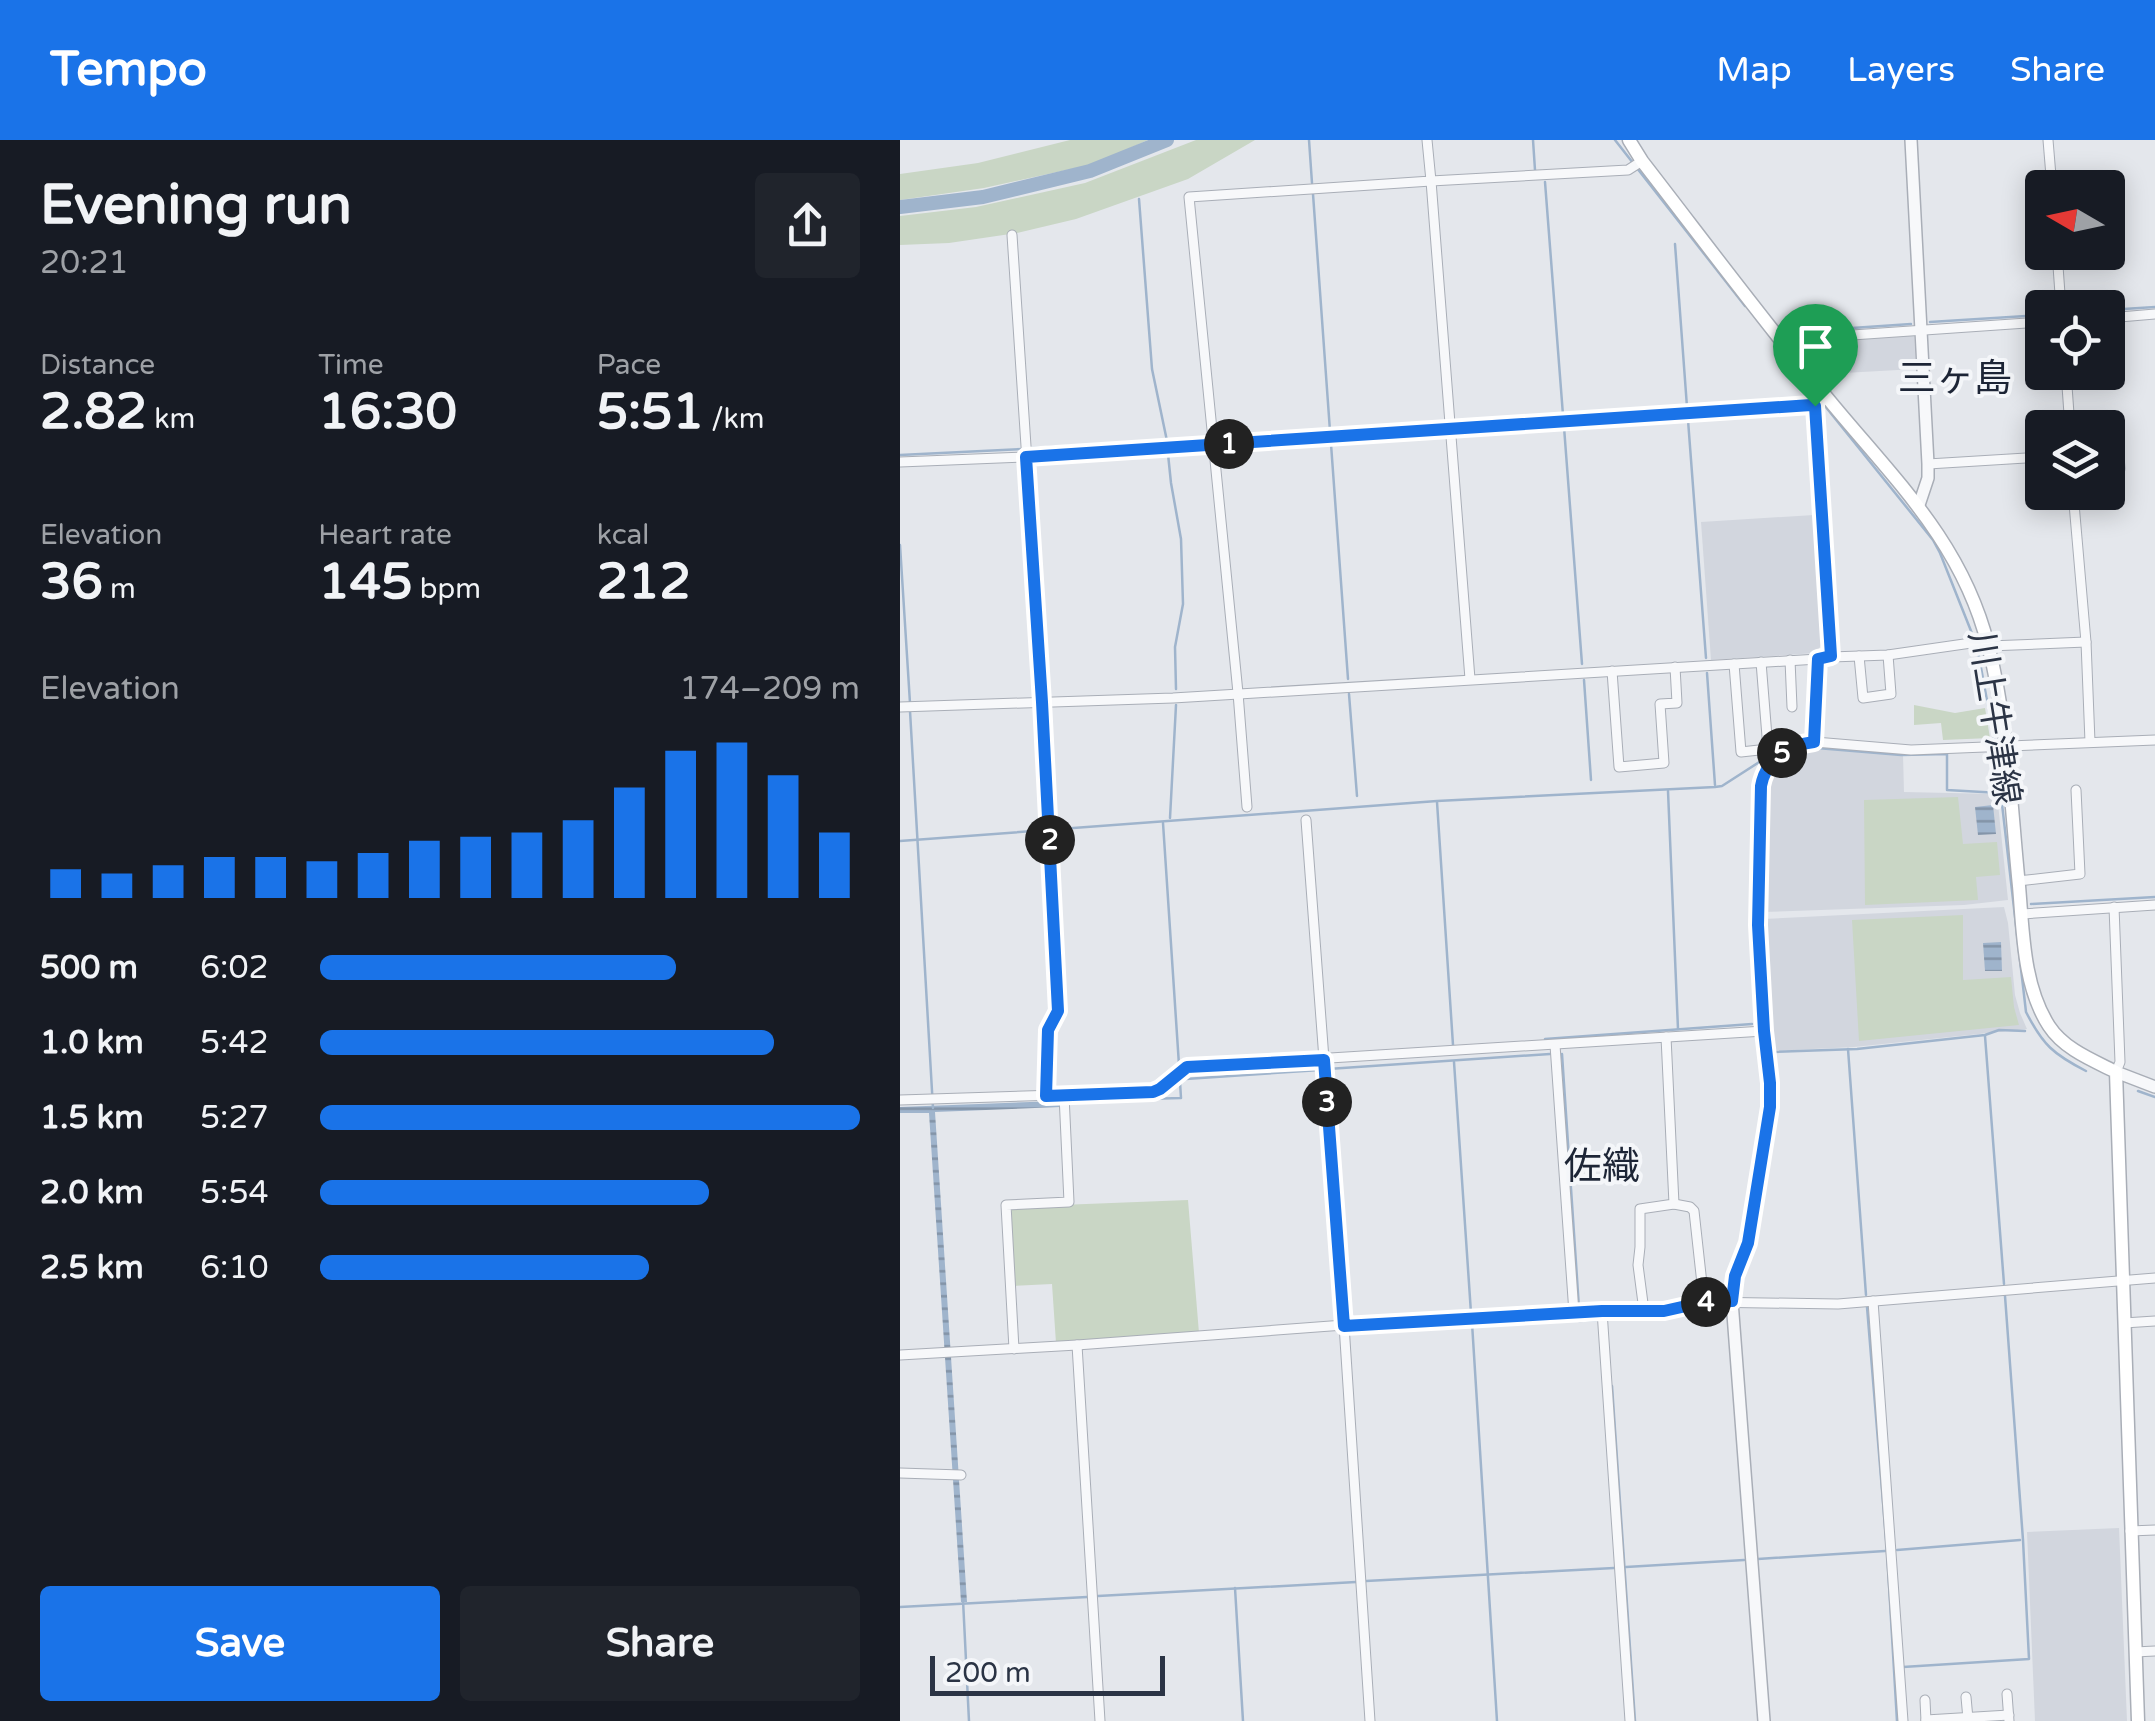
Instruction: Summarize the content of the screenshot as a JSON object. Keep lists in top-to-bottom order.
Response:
{
  "streets": {
    "main road": ["川上牛津線"]
  },
  "districts": ["三ヶ島", "佐織"],
  "scale_bar": "200 m",
  "north": "left",
  "page": {
    "header": "Tempo",
    "nav": ["Map", "Layers", "Share"],
    "heading": ["Evening run", "20:21"],
    "stats": [
      ["Distance", "2.82 km"],
      ["Time", "16:30"],
      ["Pace", "5:51 /km"],
      ["Elevation", "36 m"],
      ["Heart rate", "145 bpm"],
      ["kcal", "212"]
    ],
    "pins": [
      "1",
      "5",
      "2",
      "3",
      "4"
    ],
    "chart": ["Elevation", "174–209 m"],
    "list": [
      {
        "name": "500 m",
        "note": "6:02"
      },
      {
        "name": "1.0 km",
        "note": "5:42"
      },
      {
        "name": "1.5 km",
        "note": "5:27"
      },
      {
        "name": "2.0 km",
        "note": "5:54"
      },
      {
        "name": "2.5 km",
        "note": "6:10"
      }
    ],
    "buttons": ["Save", "Share"],
    "scale": "200 m"
  }
}
